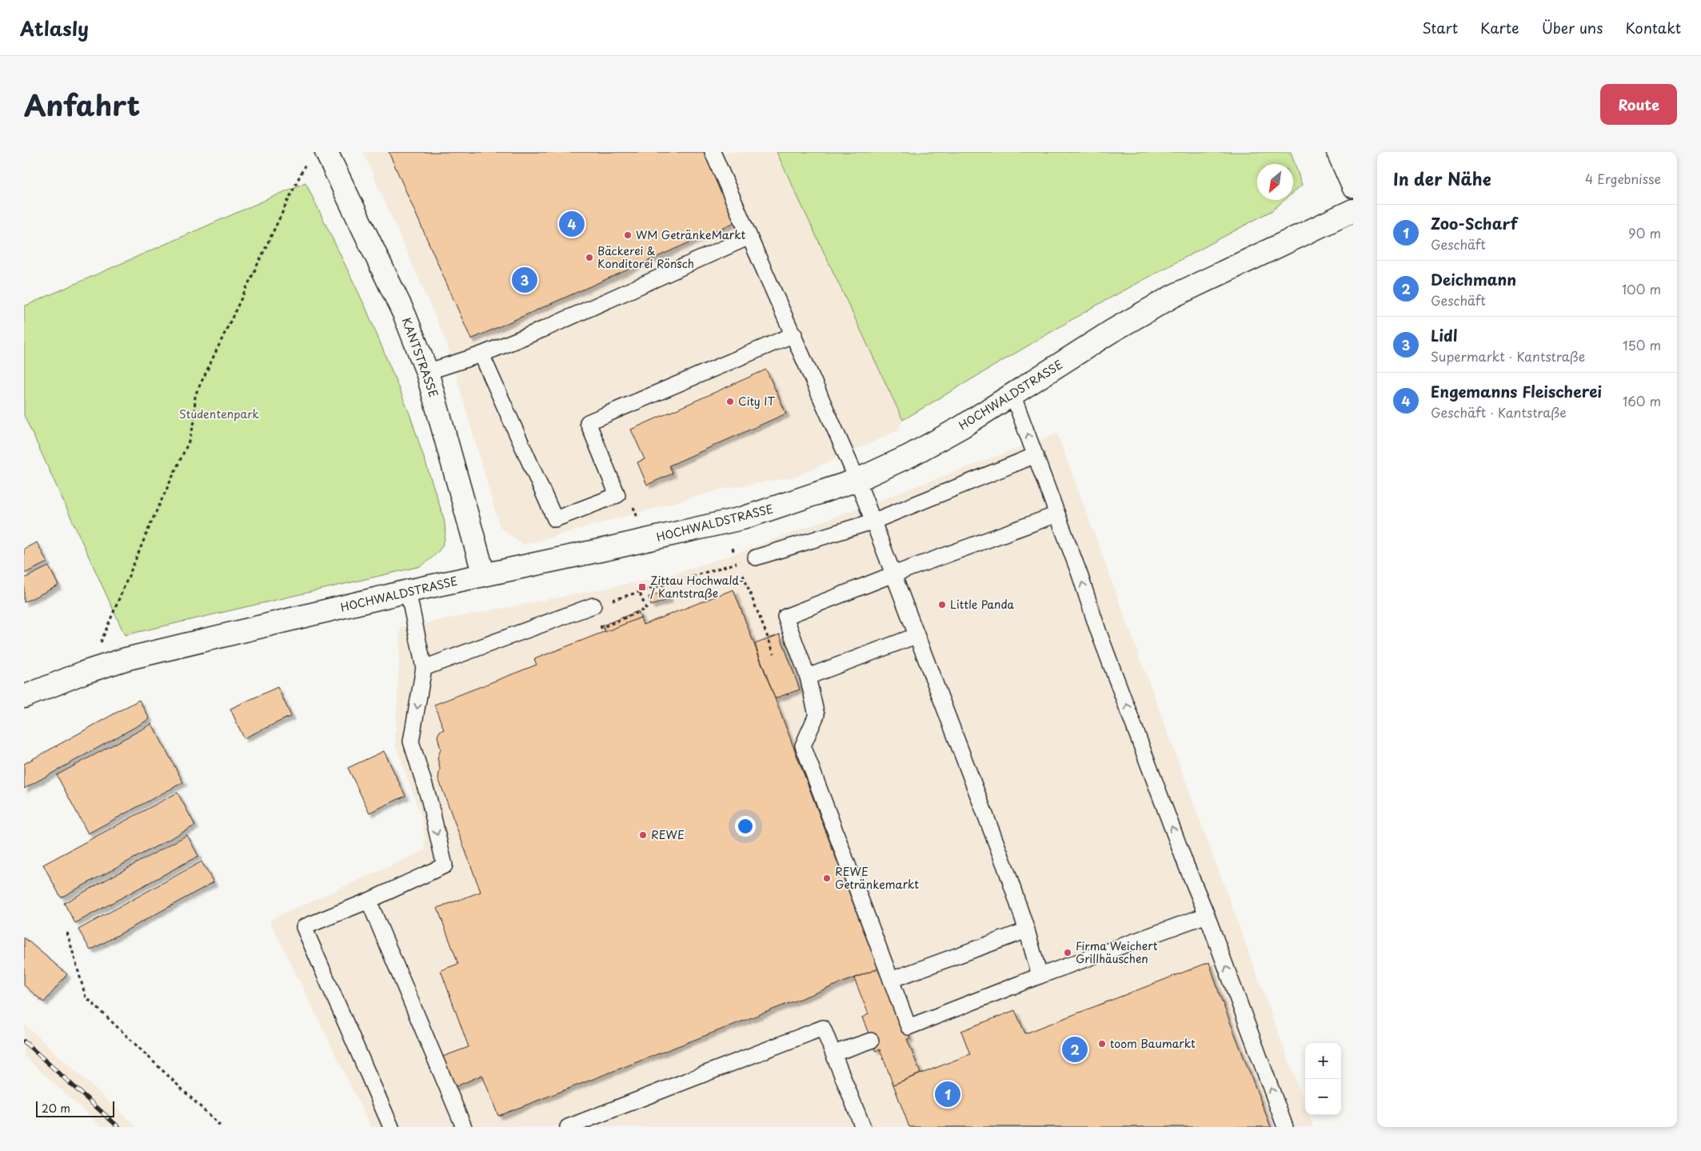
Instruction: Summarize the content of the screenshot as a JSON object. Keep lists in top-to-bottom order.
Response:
{
  "streets": {
    "street": ["KANTSTRASSE", "HOCHWALDSTRASSE"]
  },
  "crossings": [
    ["KANTSTRASSE", "HOCHWALDSTRASSE"]
  ],
  "parks": ["Studentenpark"],
  "places": {
    "other": [
      "WM GetränkeMarkt",
      "Bäckerei & Konditorei Rönsch",
      "City IT",
      "Little Panda",
      "REWE",
      "REWE Getränkemarkt",
      "Firma Weichert Grillhäuschen",
      "toom Baumarkt"
    ],
    "transit": ["Zittau Hochwald- / Kantstraße"]
  },
  "scale_bar": "20 m",
  "north": "bottom left",
  "page": {
    "header": "Atlasly",
    "nav": [
      "Start",
      "Karte",
      "Über uns",
      "Kontakt"
    ],
    "title": "Anfahrt",
    "buttons": "Route",
    "heading": ["In der Nähe", "4 Ergebnisse"],
    "list": [
      {
        "mark": "1",
        "name": "Zoo-Scharf",
        "note": "Geschäft",
        "value": "90 m"
      },
      {
        "mark": "2",
        "name": "Deichmann",
        "note": "Geschäft",
        "value": "100 m"
      },
      {
        "mark": "3",
        "name": "Lidl",
        "note": "Supermarkt · Kantstraße",
        "value": "150 m"
      },
      {
        "mark": "4",
        "name": "Engemanns Fleischerei",
        "note": "Geschäft · Kantstraße",
        "value": "160 m"
      }
    ],
    "pins": [
      "4",
      "3",
      "2",
      "1"
    ],
    "map_buttons": ["+", "−"],
    "scale": "20 m"
  }
}
